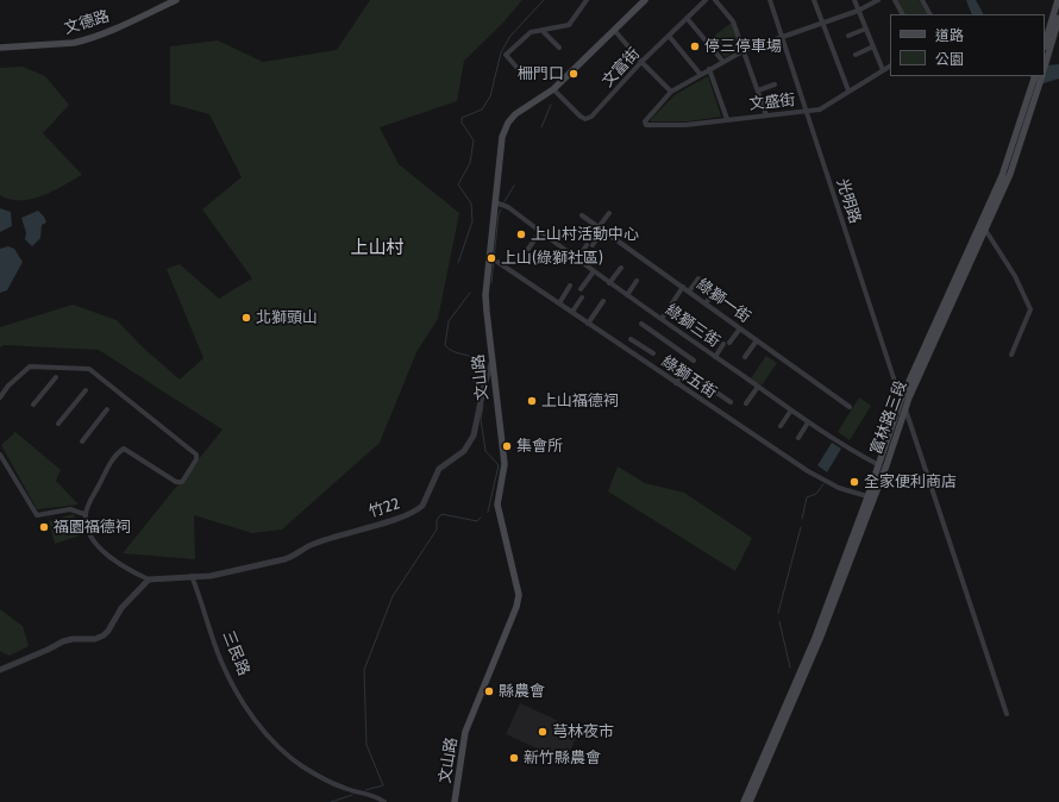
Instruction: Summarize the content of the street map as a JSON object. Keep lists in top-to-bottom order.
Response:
{
  "streets": {
    "main road": ["文德路", "文山路", "富林路三段"],
    "street": [
      "文富街",
      "文盛街",
      "光明路",
      "綠獅一街",
      "綠獅三街",
      "綠獅五街",
      "竹22",
      "三民路"
    ]
  },
  "crossings": [
    ["文富街", "文山路"],
    ["文盛街", "光明路"],
    ["光明路", "富林路三段"],
    ["綠獅三街", "文山路"],
    ["綠獅三街", "富林路三段"],
    ["文山路", "竹22"],
    ["綠獅五街", "富林路三段"],
    ["竹22", "三民路"]
  ],
  "districts": ["上山村"],
  "places": [
    "停三停車場",
    "柵門口",
    "上山村活動中心",
    "上山(綠獅社區)",
    "北獅頭山",
    "上山福德祠",
    "集會所",
    "全家便利商店",
    "福園福德祠",
    "縣農會",
    "芎林夜市",
    "新竹縣農會"
  ],
  "legend": ["道路", "公園"]
}
